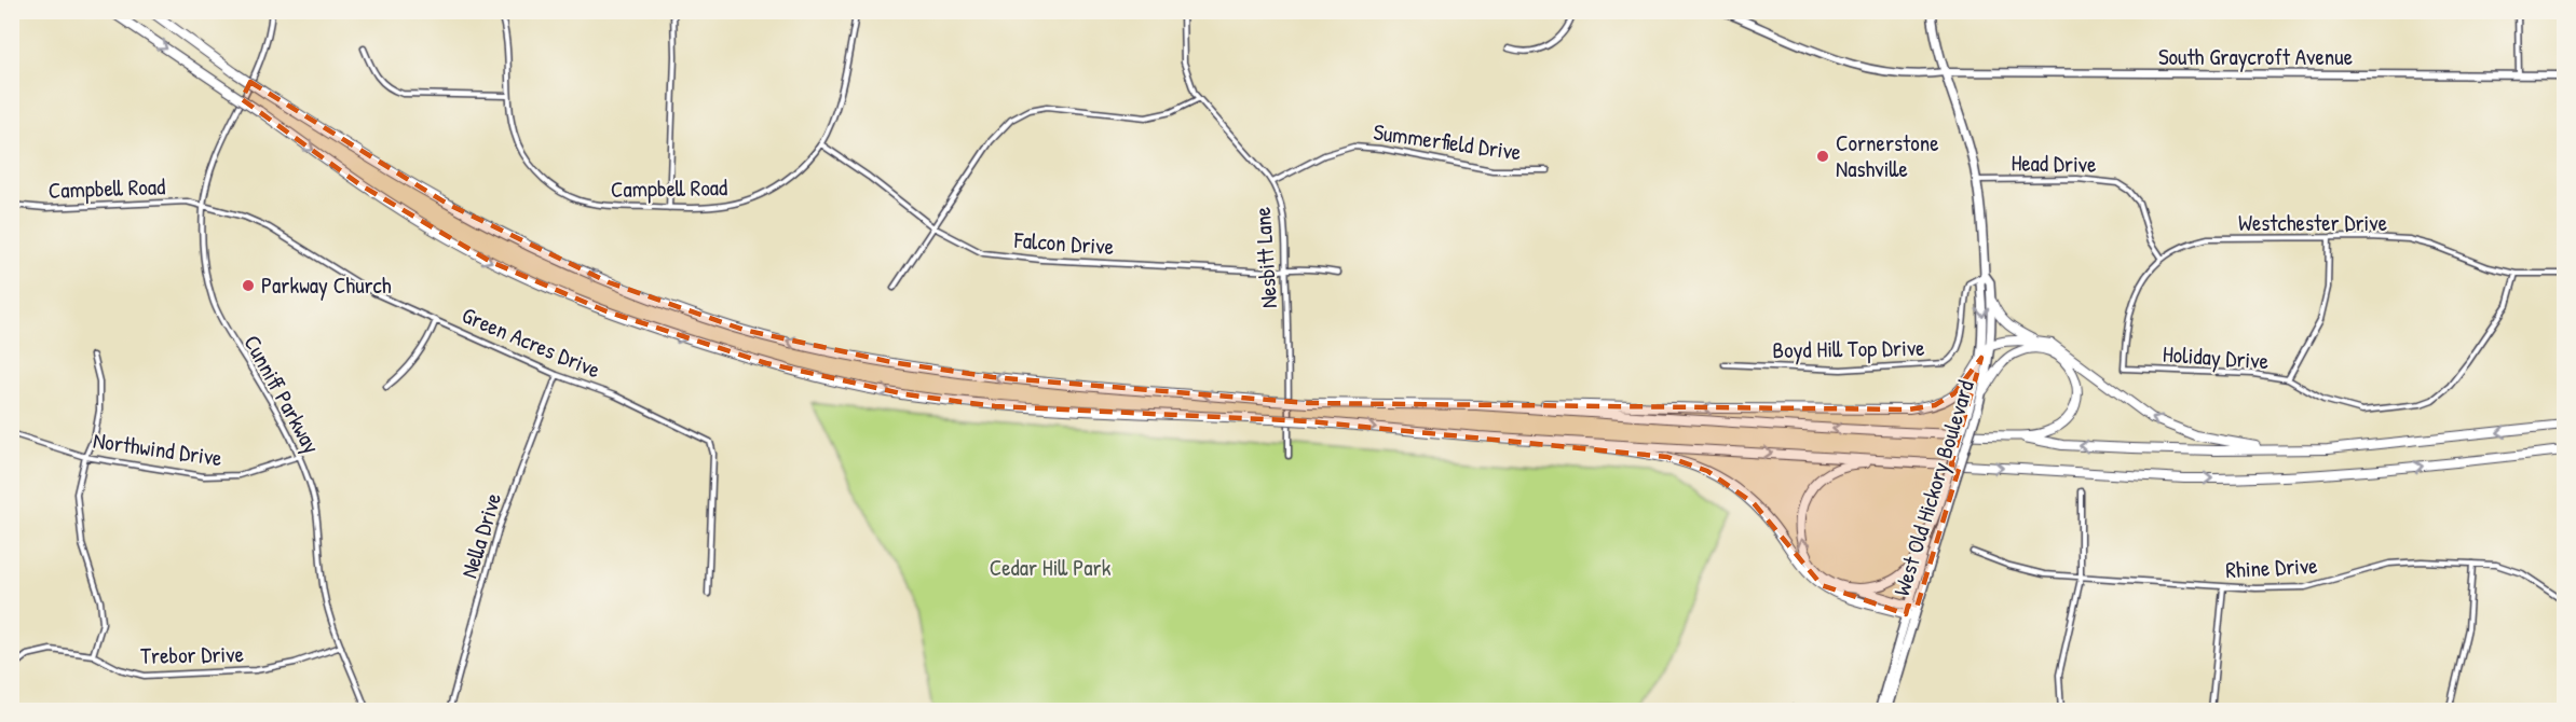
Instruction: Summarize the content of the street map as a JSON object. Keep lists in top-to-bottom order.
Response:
{
  "streets": {
    "main road": ["South Graycroft Avenue", "West Old Hickory Boulevard"],
    "street": [
      "Summerfield Drive",
      "Head Drive",
      "Campbell Road",
      "Westchester Drive",
      "Falcon Drive",
      "Nesbitt Lane",
      "Green Acres Drive",
      "Boyd Hill Top Drive",
      "Holiday Drive",
      "Cunniff Parkway",
      "Northwind Drive",
      "Nella Drive",
      "Rhine Drive",
      "Trebor Drive"
    ]
  },
  "crossings": [
    ["South Graycroft Avenue", "West Old Hickory Boulevard"],
    ["Summerfield Drive", "Nesbitt Lane"],
    ["Head Drive", "Westchester Drive"],
    ["Head Drive", "West Old Hickory Boulevard"],
    ["Campbell Road", "Falcon Drive"],
    ["Campbell Road", "Green Acres Drive"],
    ["Campbell Road", "Cunniff Parkway"],
    ["Westchester Drive", "Holiday Drive"],
    ["Falcon Drive", "Nesbitt Lane"],
    ["Green Acres Drive", "Cunniff Parkway"],
    ["Green Acres Drive", "Nella Drive"],
    ["Boyd Hill Top Drive", "West Old Hickory Boulevard"],
    ["Cunniff Parkway", "Northwind Drive"],
    ["Cunniff Parkway", "Trebor Drive"]
  ],
  "parks": ["Cedar Hill Park"],
  "places": ["Cornerstone Nashville", "Parkway Church"]
}
